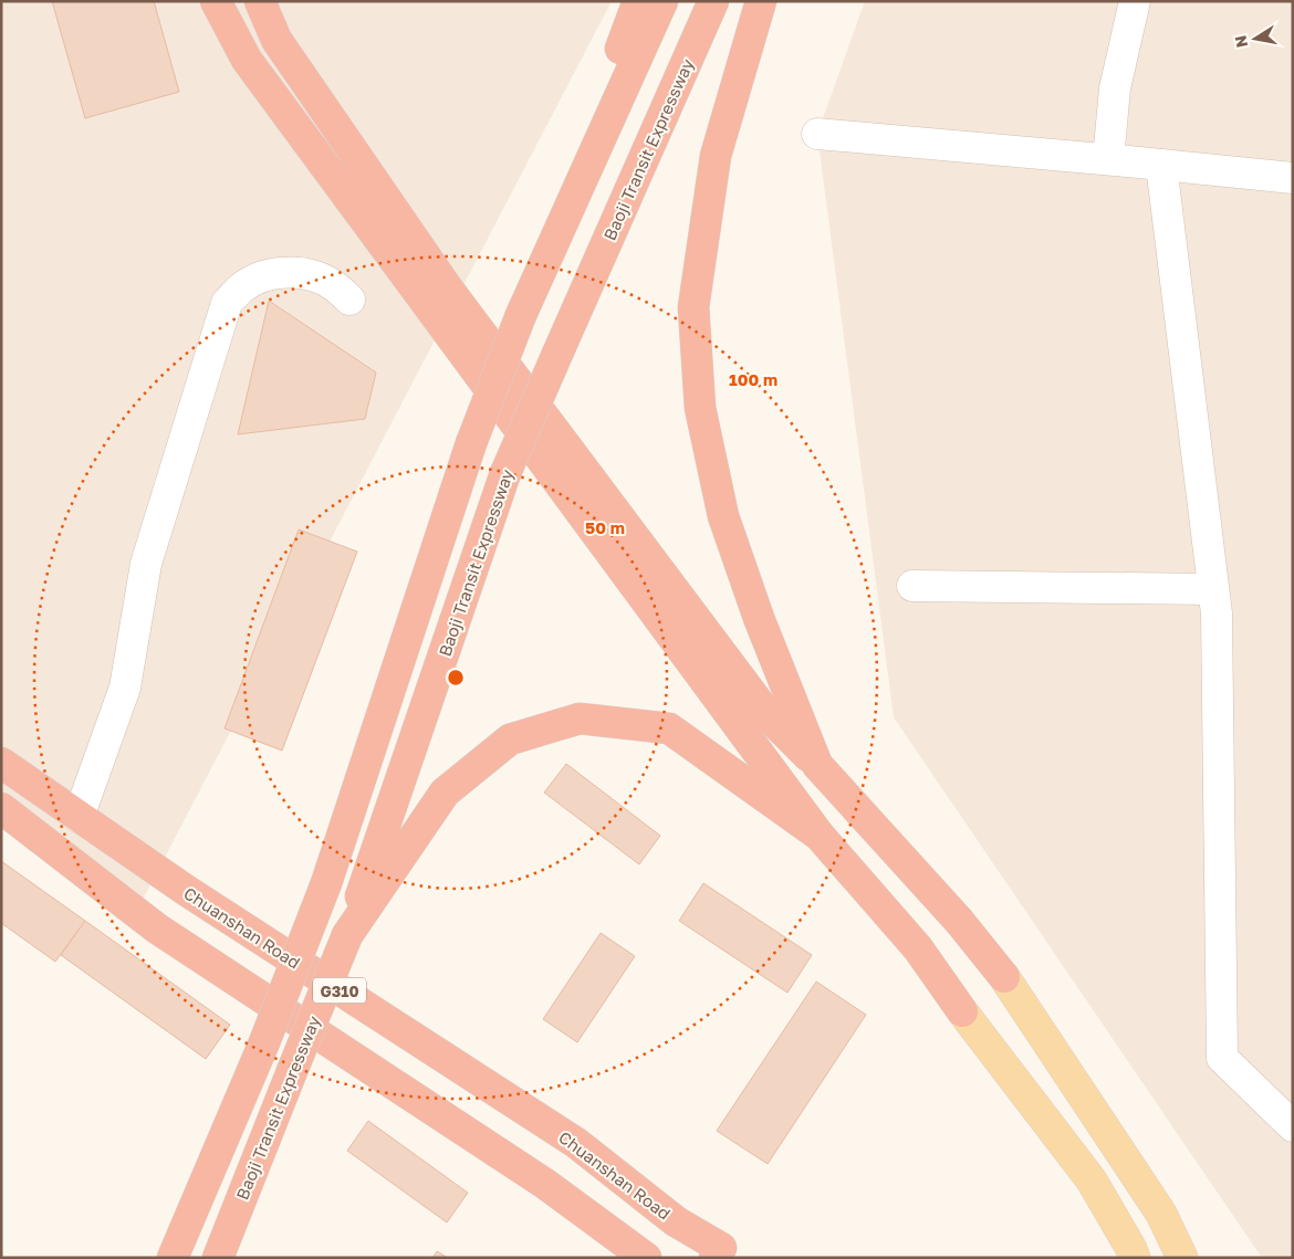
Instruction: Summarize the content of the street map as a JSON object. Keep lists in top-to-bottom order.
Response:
{
  "streets": {
    "highway": ["Baoji Transit Expressway", "Chuanshan Road", "G310"]
  },
  "north": "left",
  "rings": ["100 m", "50 m"]
}
